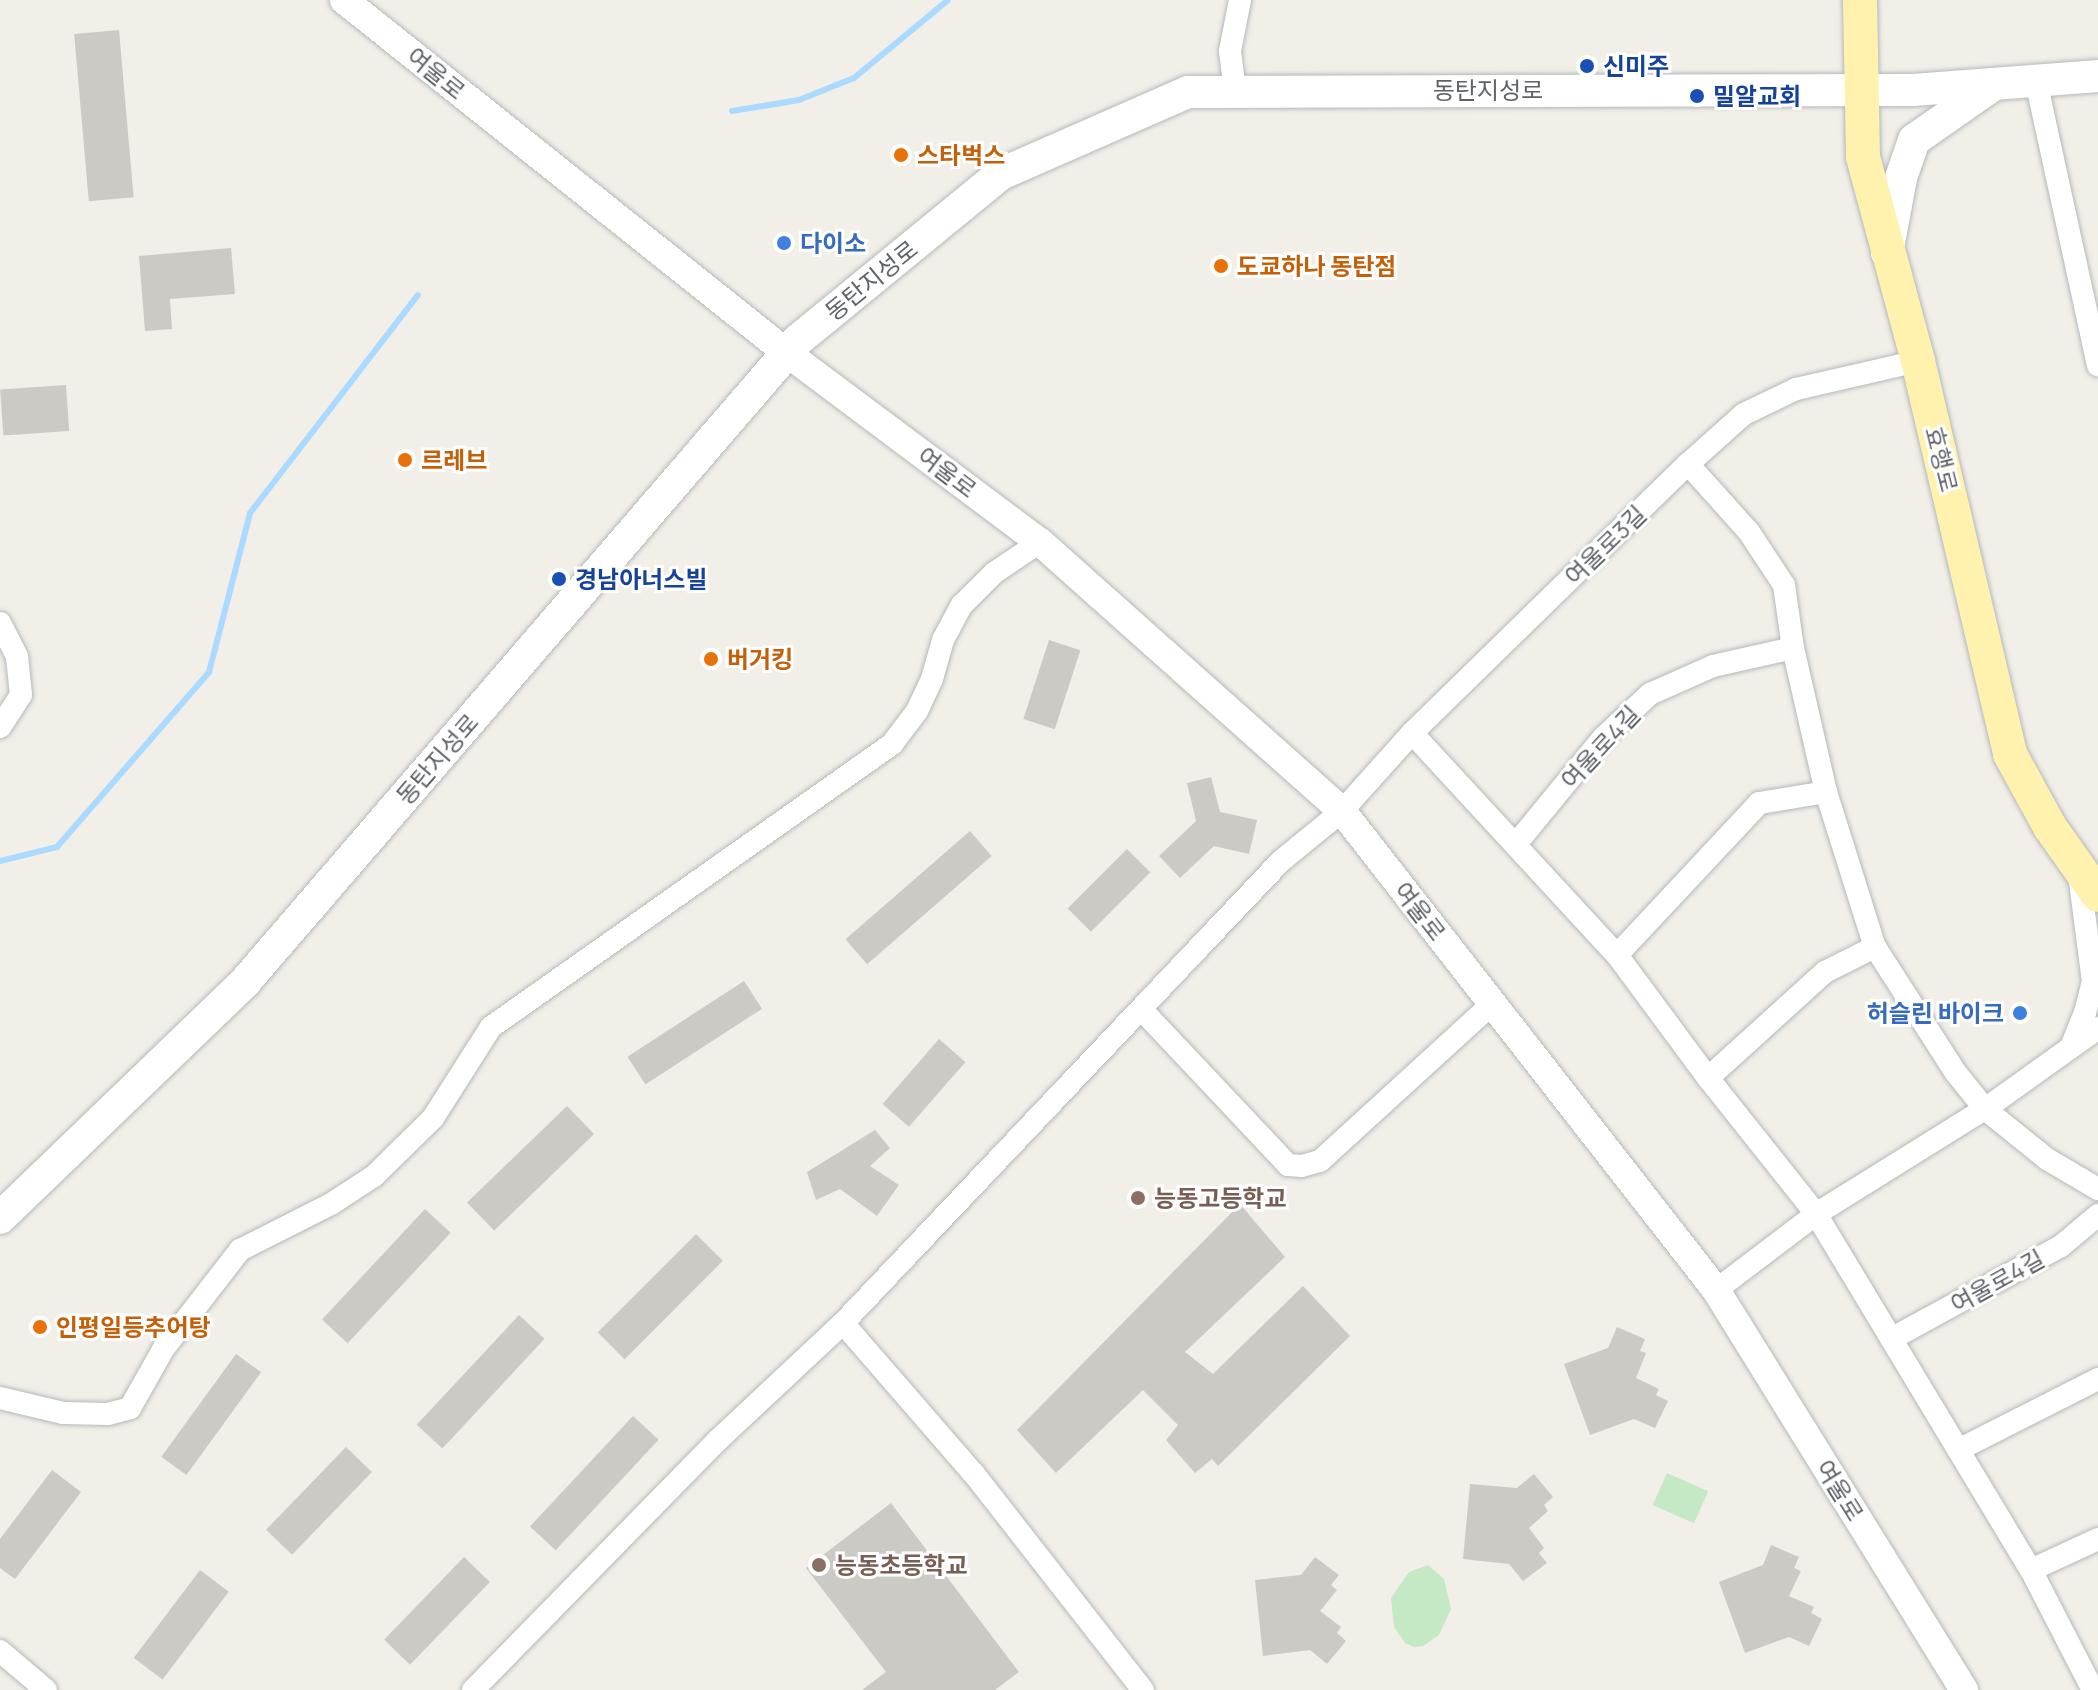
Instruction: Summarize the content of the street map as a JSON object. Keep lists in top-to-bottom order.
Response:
{
  "streets": {
    "main road": ["동탄지성로", "효행로"],
    "street": ["여울로", "여울로3길", "여울로4길"]
  },
  "crossings": [
    ["여울로", "동탄지성로"],
    ["여울로", "여울로3길"],
    ["동탄지성로", "효행로"],
    ["효행로", "여울로3길"]
  ],
  "places": [
    "신미주",
    "밀알교회",
    "스타벅스",
    "다이소",
    "도쿄하나 동탄점",
    "르레브",
    "경남아너스빌",
    "버거킹",
    "허슬린 바이크",
    "능동고등학교",
    "인평일등추어탕",
    "능동초등학교"
  ]
}
